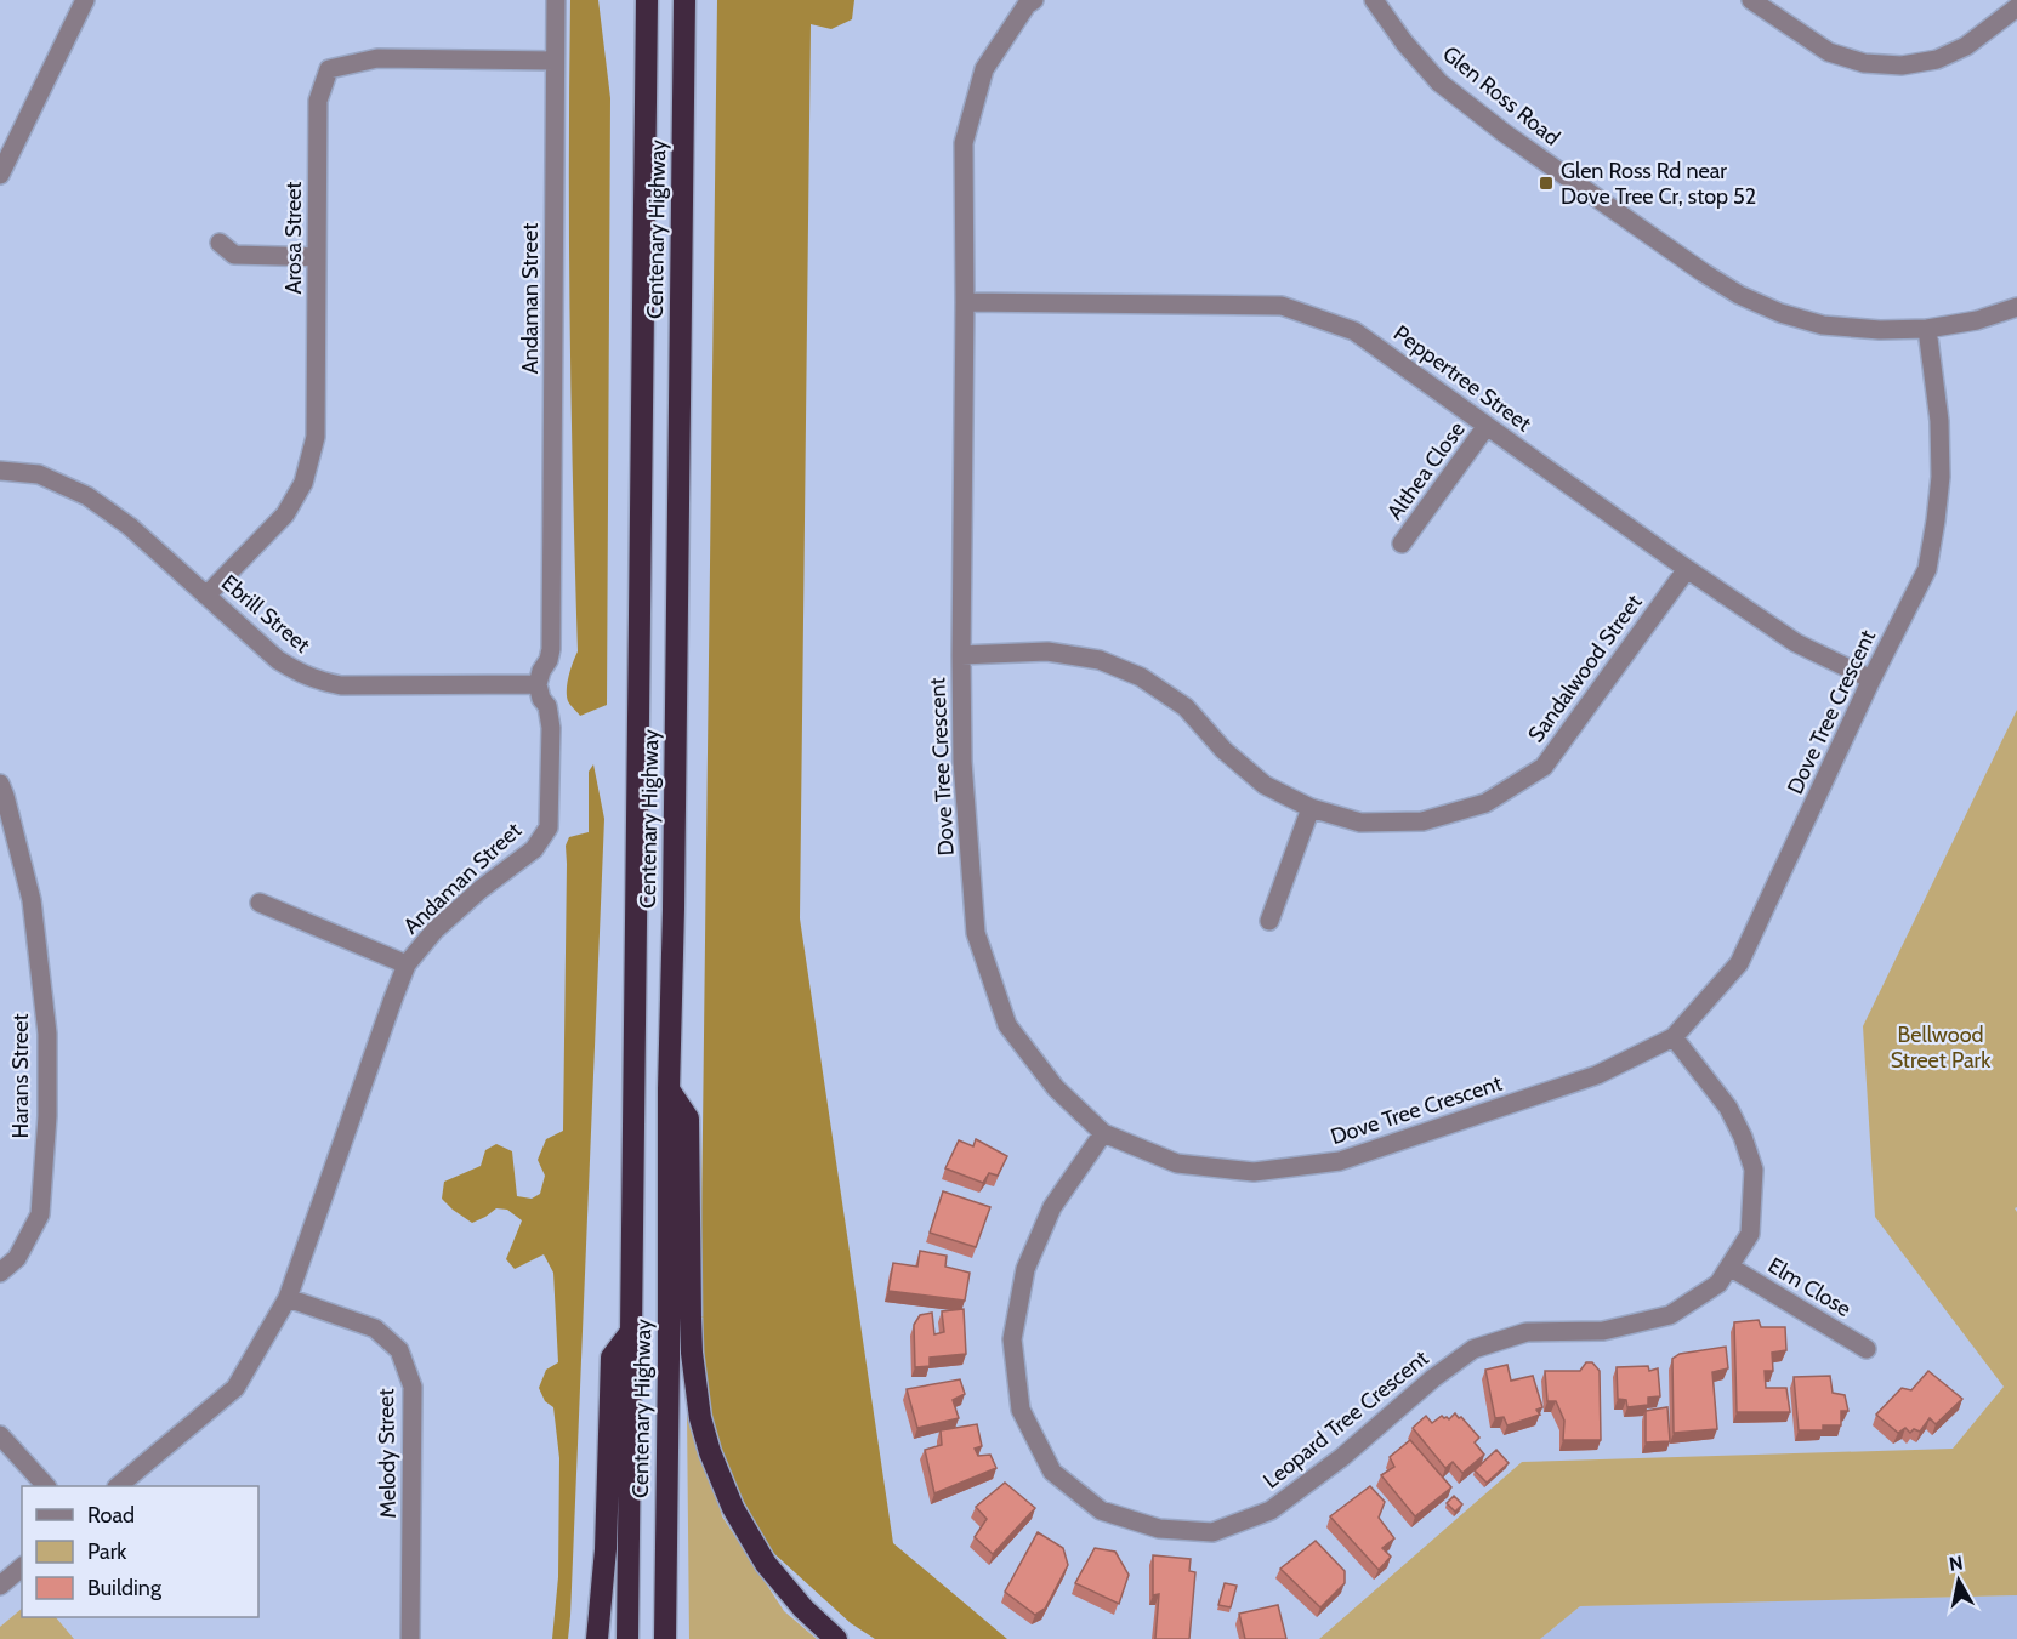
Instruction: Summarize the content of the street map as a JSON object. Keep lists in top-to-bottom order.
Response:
{
  "streets": {
    "highway": ["Centenary Highway"],
    "street": [
      "Glen Ross Road",
      "Arosa Street",
      "Andaman Street",
      "Peppertree Street",
      "Althea Close",
      "Ebrill Street",
      "Sandalwood Street",
      "Dove Tree Crescent",
      "Harans Street",
      "Elm Close",
      "Leopard Tree Crescent",
      "Melody Street"
    ]
  },
  "crossings": [
    ["Glen Ross Road", "Dove Tree Crescent"],
    ["Arosa Street", "Andaman Street"],
    ["Arosa Street", "Ebrill Street"],
    ["Andaman Street", "Ebrill Street"],
    ["Andaman Street", "Melody Street"],
    ["Peppertree Street", "Althea Close"],
    ["Peppertree Street", "Sandalwood Street"],
    ["Peppertree Street", "Dove Tree Crescent"],
    ["Sandalwood Street", "Dove Tree Crescent"],
    ["Dove Tree Crescent", "Leopard Tree Crescent"],
    ["Elm Close", "Leopard Tree Crescent"]
  ],
  "parks": ["Bellwood Street Park"],
  "places": {
    "transit": ["Glen Ross Rd near Dove Tree Cr, stop 52"]
  },
  "legend": ["Road", "Park", "Building"],
  "north": "top"
}
